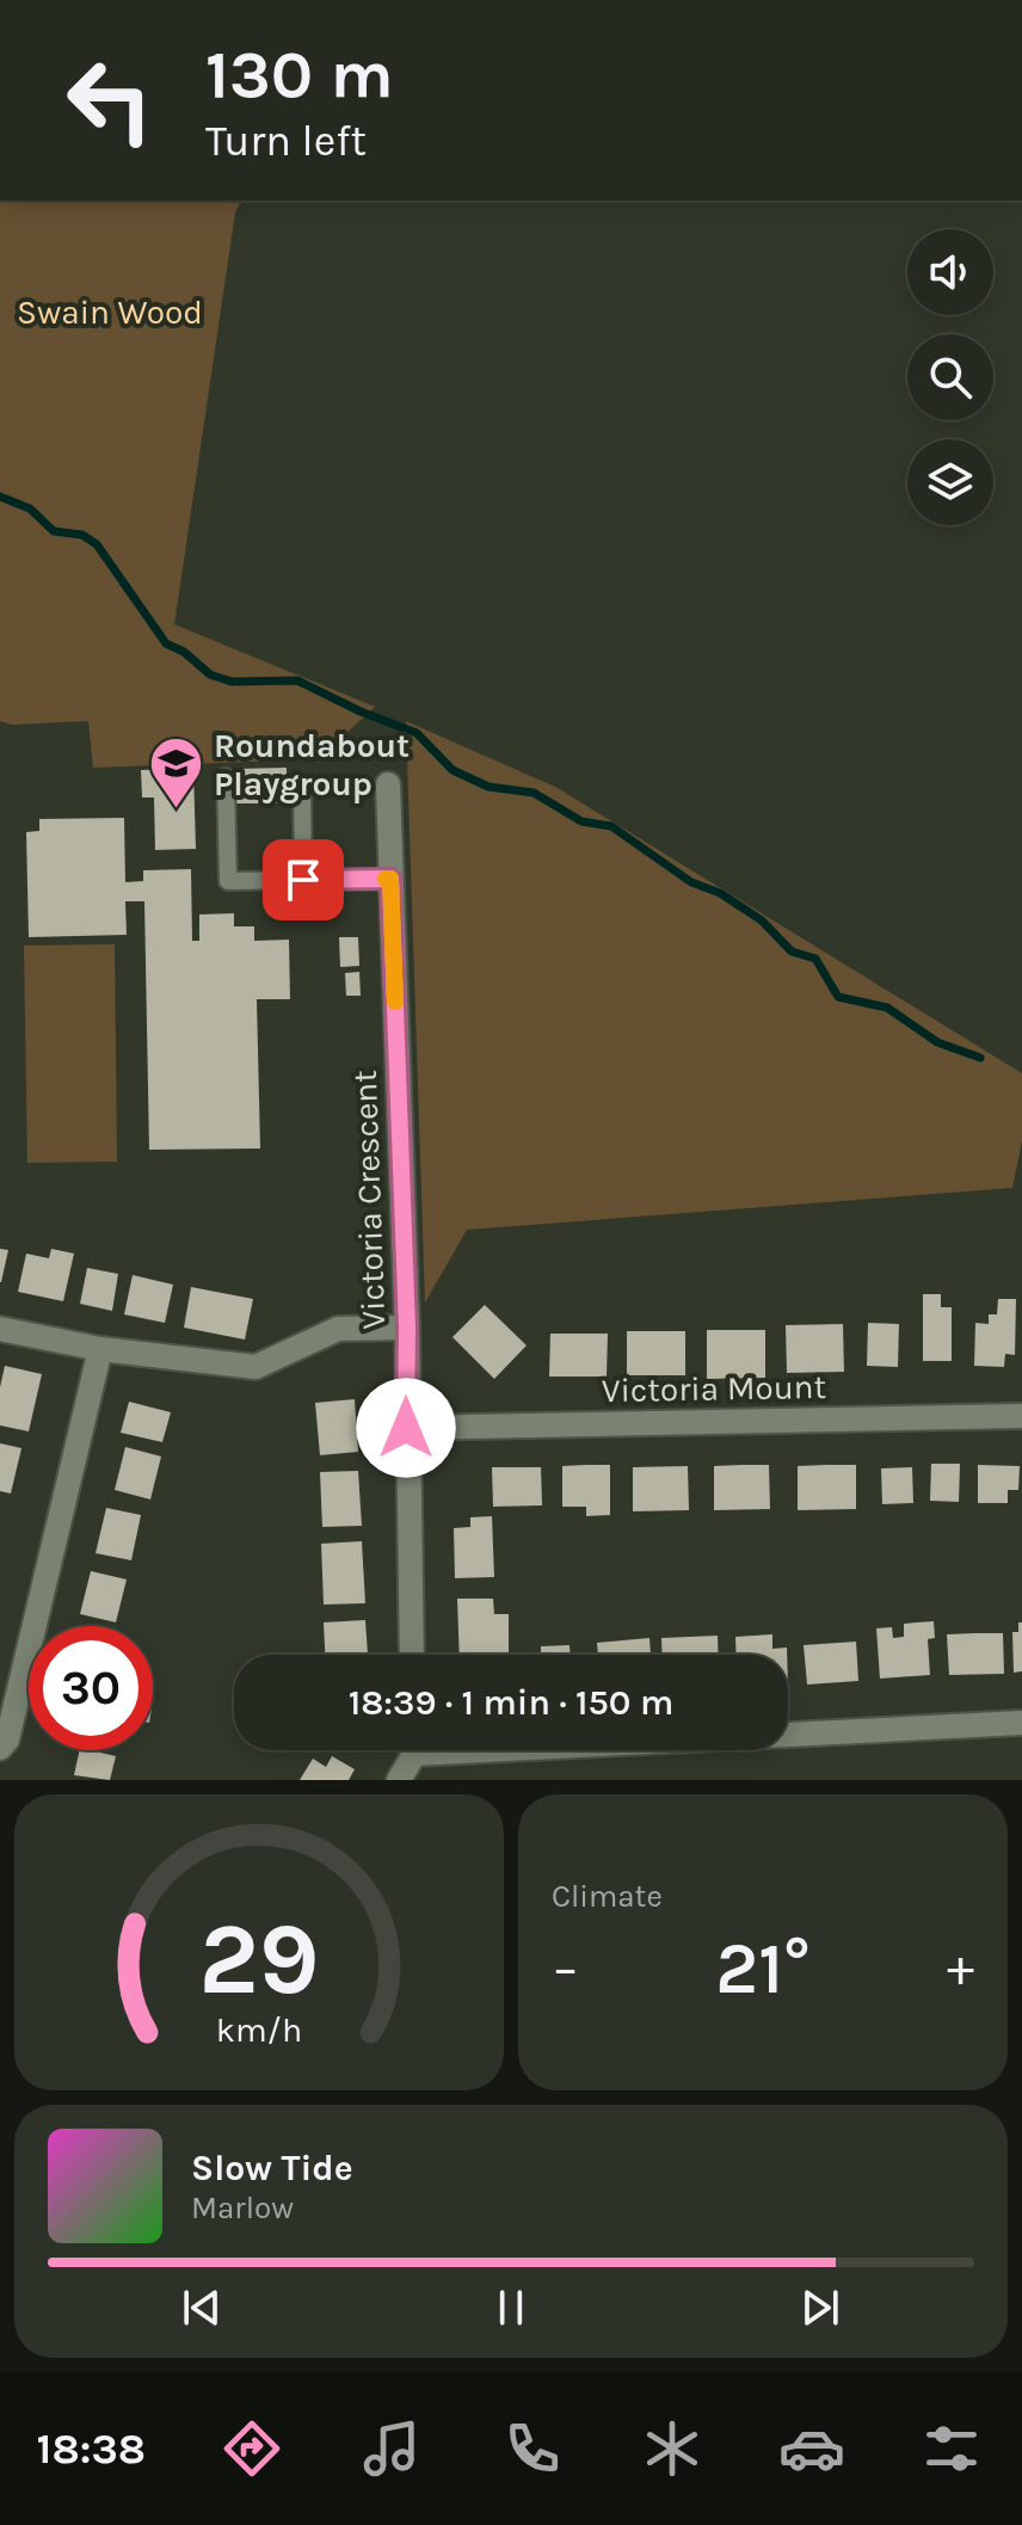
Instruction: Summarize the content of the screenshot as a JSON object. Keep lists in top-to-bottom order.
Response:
{
  "streets": {
    "street": ["Victoria Crescent", "Victoria Mount"]
  },
  "crossings": [
    ["Victoria Crescent", "Victoria Mount"]
  ],
  "parks": ["Swain Wood"],
  "places": {
    "school or university": ["Roundabout Playgroup"]
  },
  "page": {
    "turn": ["130 m", "Turn left"],
    "limit": "30",
    "trip": "18:39 · 1 min · 150 m",
    "tile": "Climate",
    "heat": ["−", "21°", "+"],
    "song": ["Slow Tide", "Marlow"],
    "tabs": "18:38",
    "gauge": ["29", "km/h"]
  }
}
